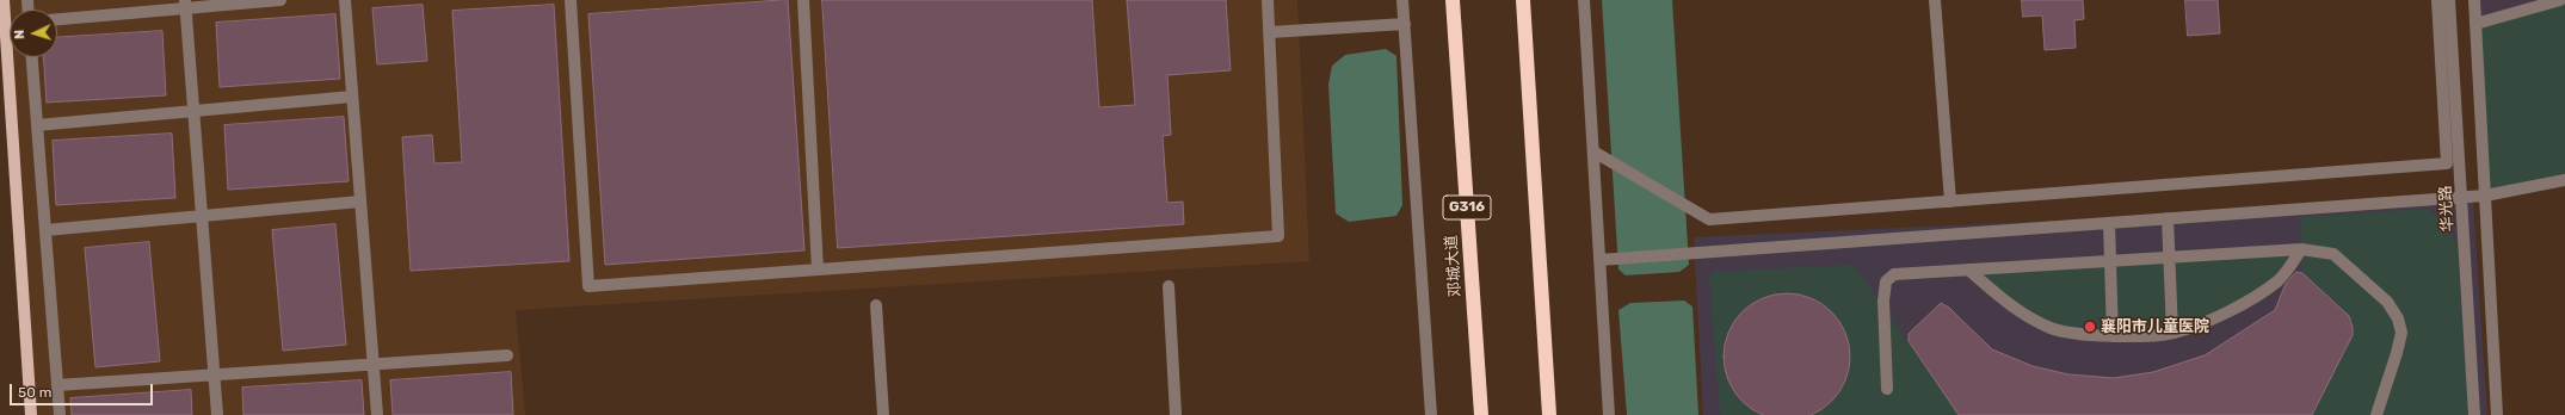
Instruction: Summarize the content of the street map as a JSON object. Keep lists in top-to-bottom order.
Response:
{
  "streets": {
    "highway": ["G316", "邓城大道"],
    "street": ["华光路"]
  },
  "places": ["襄阳市儿童医院"],
  "scale_bar": "50 m",
  "north": "left"
}
